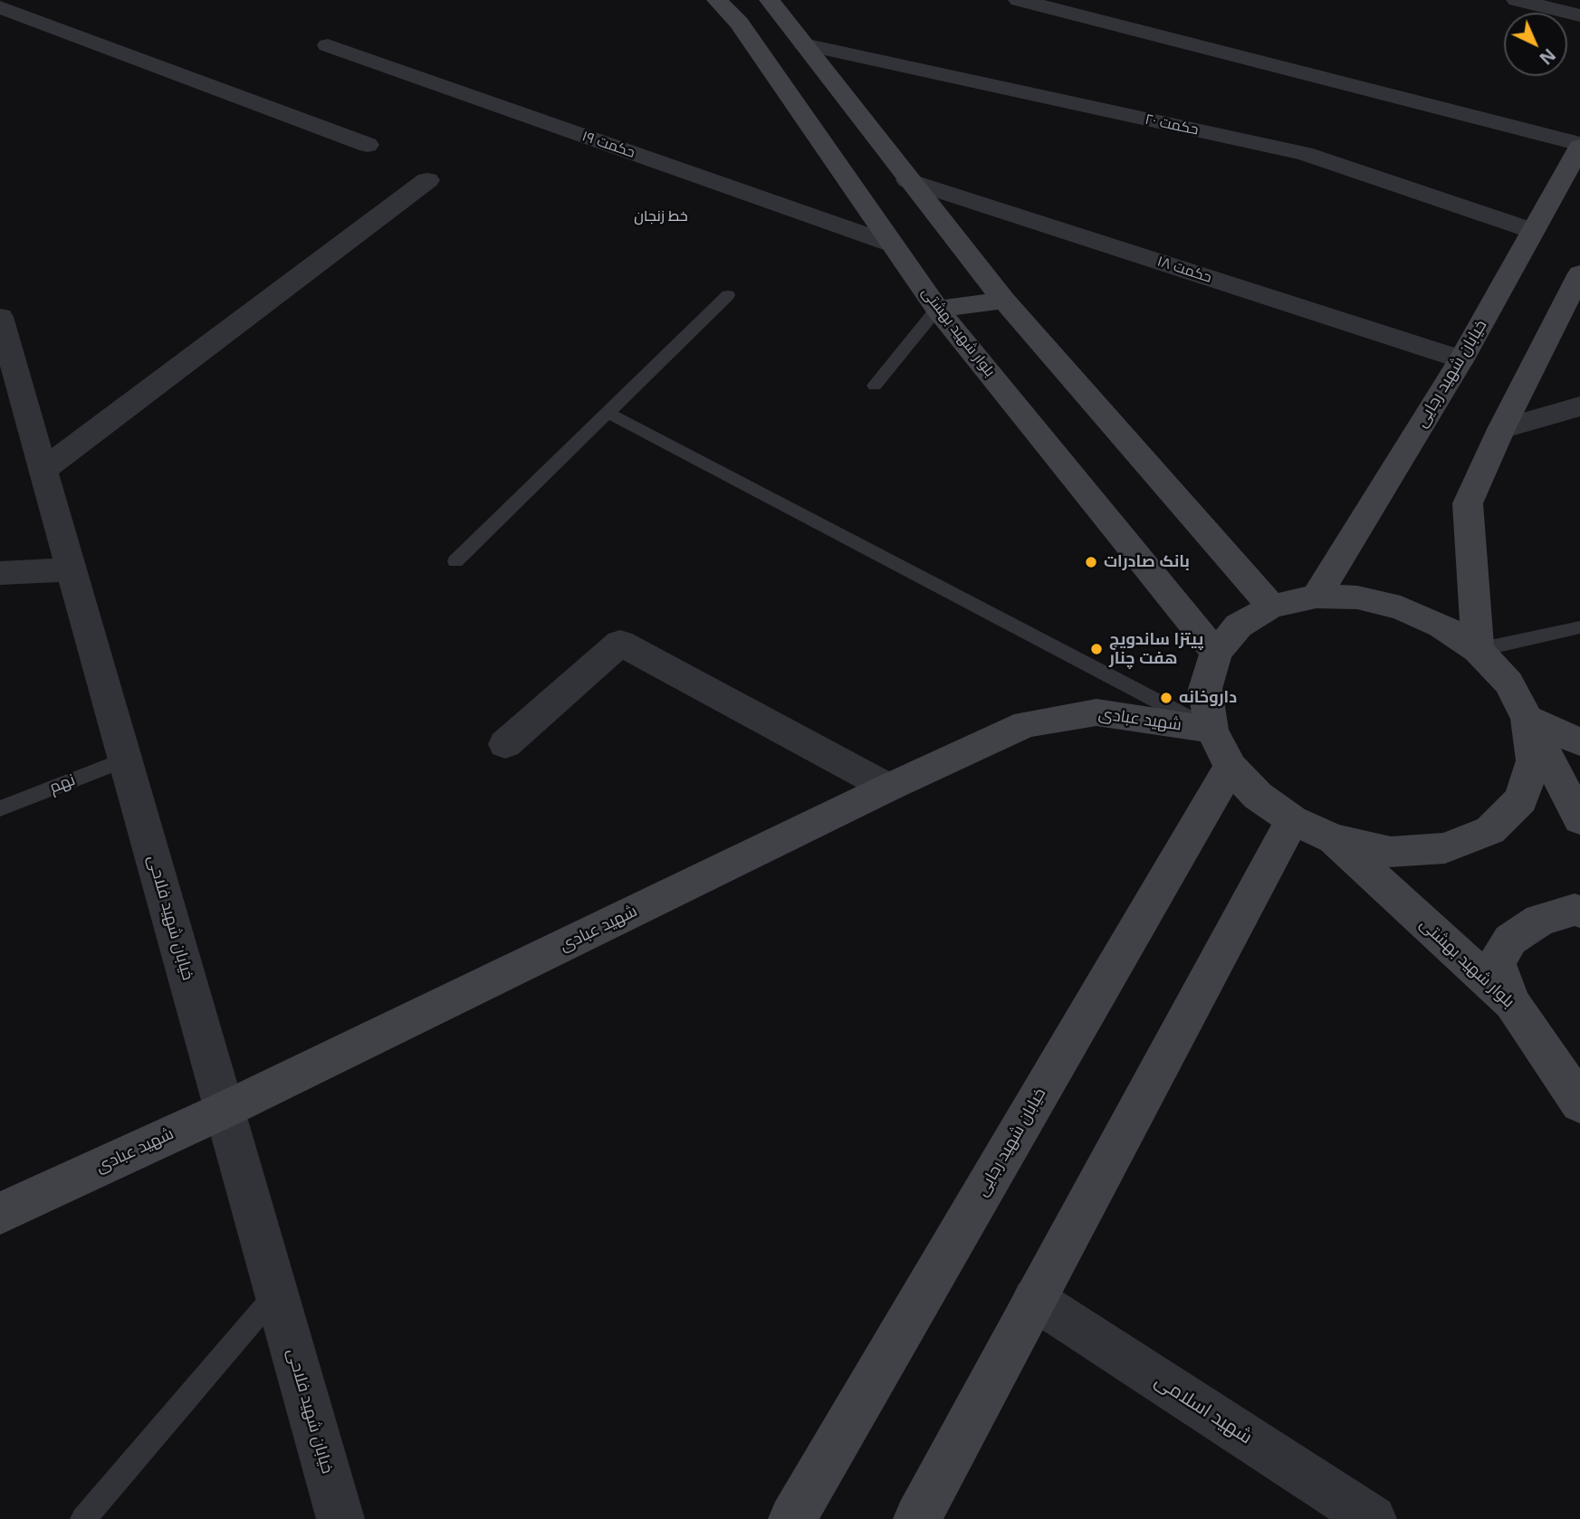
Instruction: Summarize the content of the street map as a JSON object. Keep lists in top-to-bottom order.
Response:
{
  "streets": {
    "main road": ["بلوار شهید بهشتی", "خیابان شهید رجایی", "شهید عبادی"],
    "street": [
      "حکمت ۲۰",
      "حکمت ۱۹",
      "حکمت ۱۸",
      "خیابان شهید فلاحی",
      "شهید اسلامی"
    ],
    "lane": ["نهم"]
  },
  "crossings": [
    ["حکمت ۲۰", "خیابان شهید رجایی"],
    ["حکمت ۱۹", "بلوار شهید بهشتی"],
    ["حکمت ۱۸", "خیابان شهید رجایی"],
    ["شهید عبادی", "خیابان شهید فلاحی"],
    ["نهم", "خیابان شهید فلاحی"]
  ],
  "districts": ["خط زنجان"],
  "places": ["بانک صادرات", "پیتزا ساندویچ هفت چنار", "داروخانه"],
  "north": "bottom right"
}
